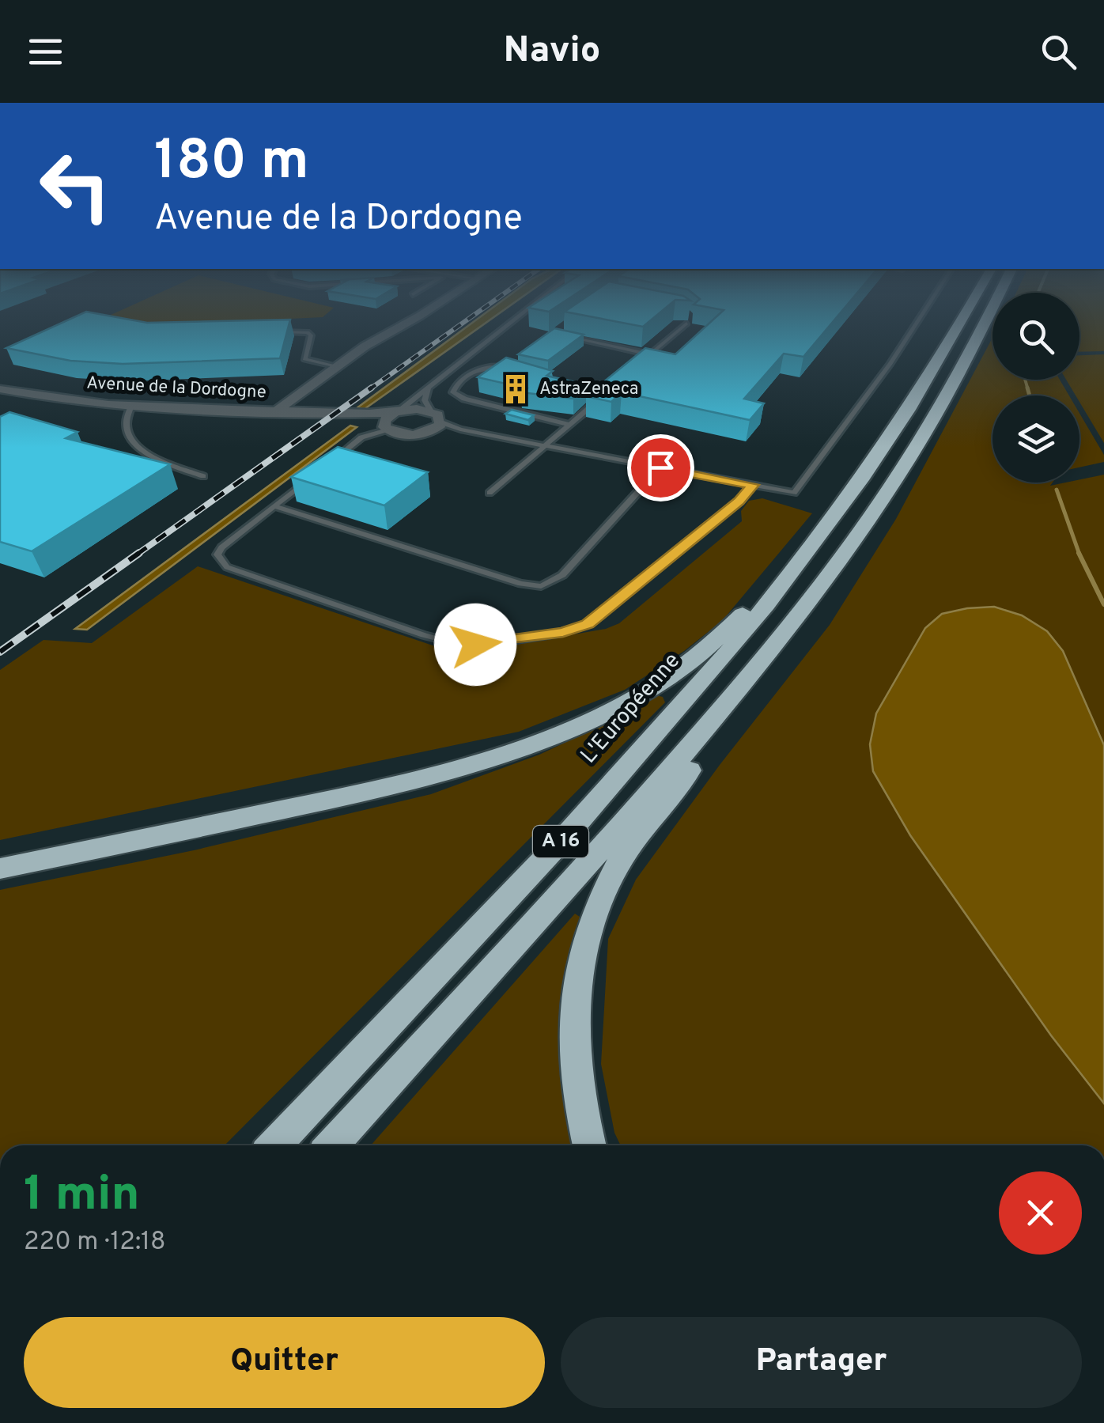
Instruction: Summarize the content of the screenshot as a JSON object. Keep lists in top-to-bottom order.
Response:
{
  "streets": {
    "highway": ["L'Européenne", "A 16"],
    "street": ["Avenue de la Dordogne"]
  },
  "places": {
    "building": ["AstraZeneca"]
  },
  "page": {
    "header": "Navio",
    "turn": ["180 m", "Avenue de la Dordogne"],
    "heading": ["1 min", "220 m · 12:18"],
    "buttons": ["Quitter", "Partager"]
  }
}
